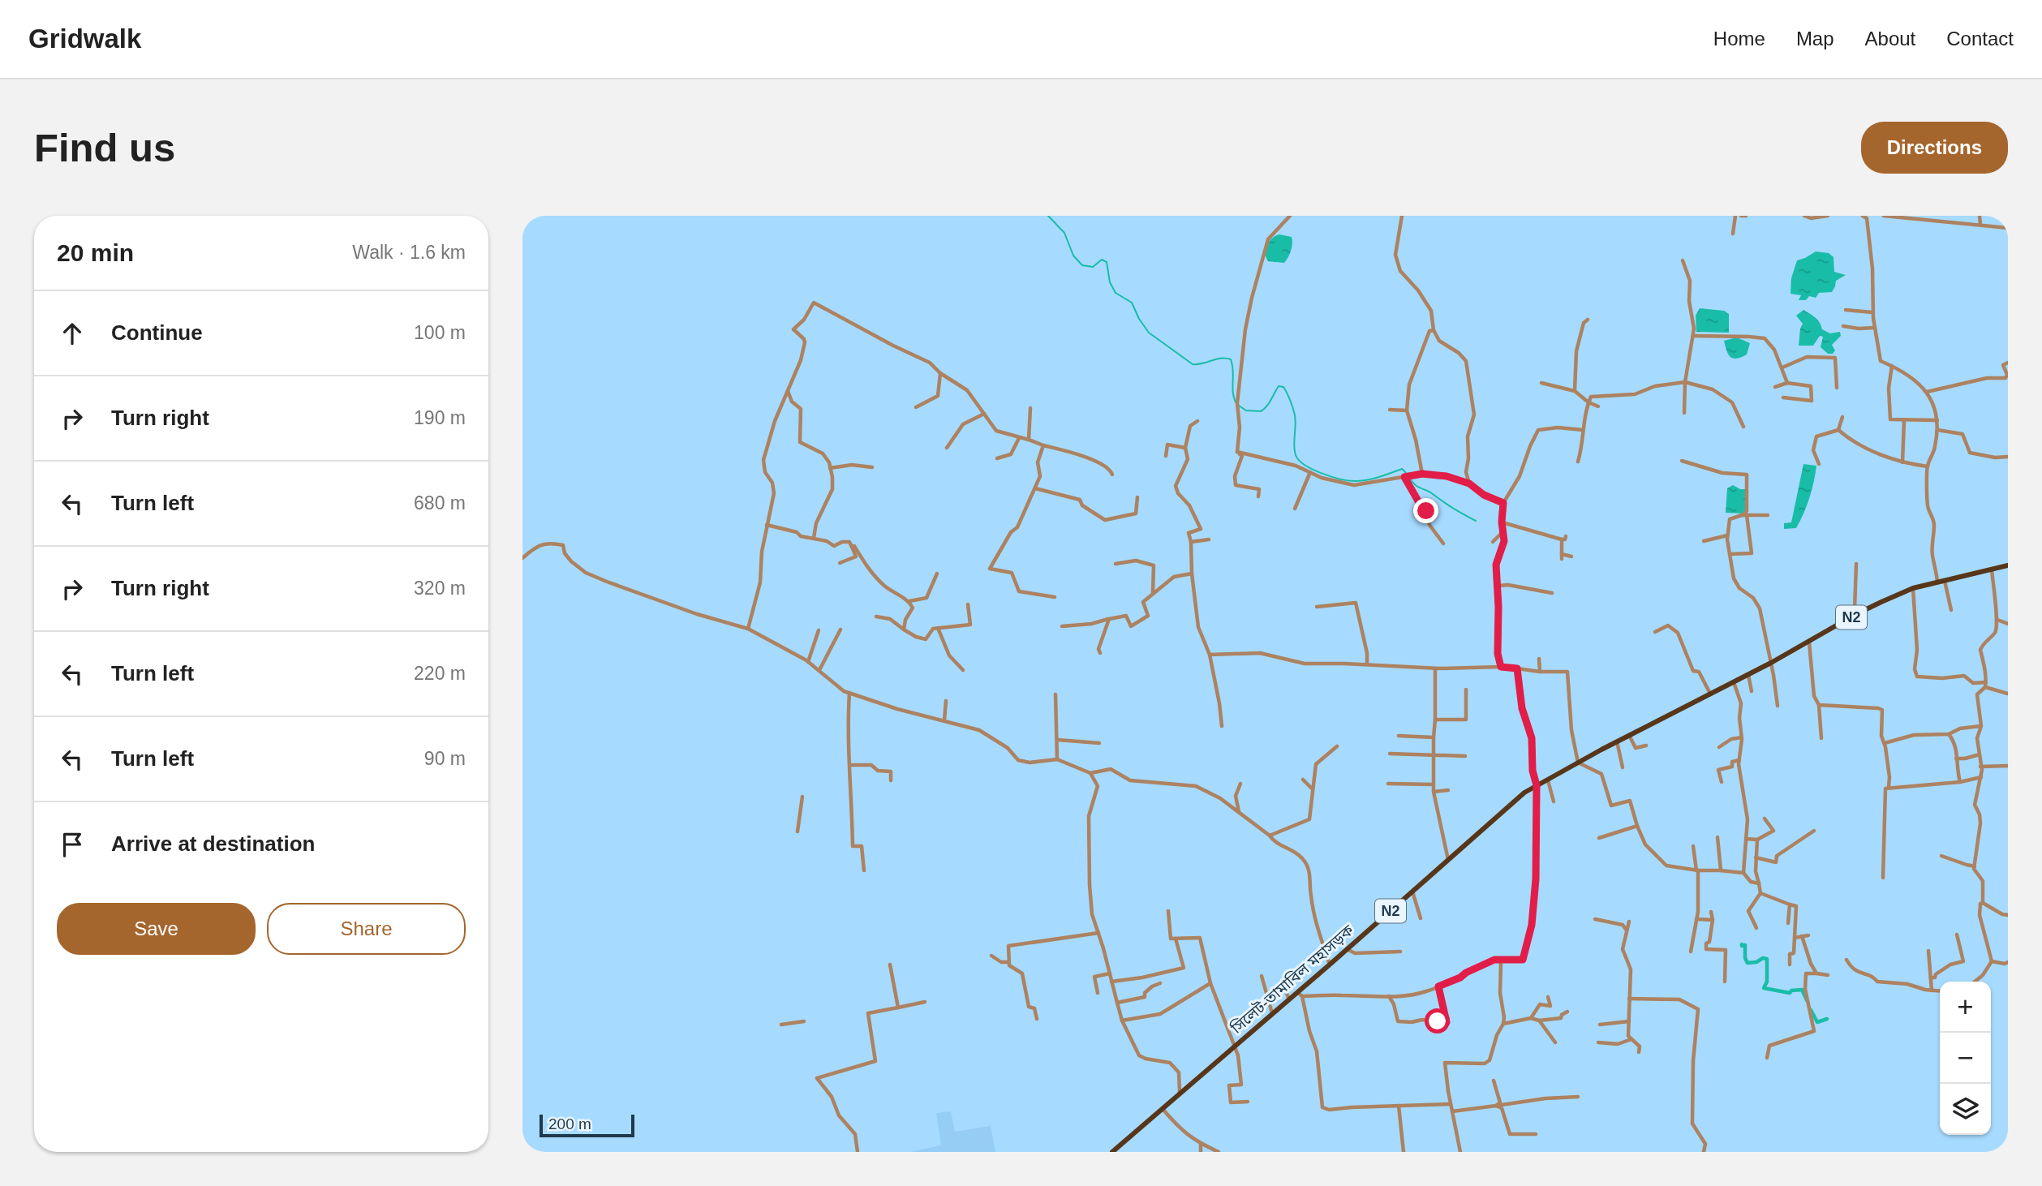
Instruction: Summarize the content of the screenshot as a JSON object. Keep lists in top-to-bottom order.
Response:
{
  "streets": {
    "highway": ["N2", "সিলেট-তামাবিল মহাসড়ক"]
  },
  "crossings": [
    ["N2", "সিলেট-তামাবিল মহাসড়ক"]
  ],
  "scale_bar": "200 m",
  "page": {
    "header": "Gridwalk",
    "nav": [
      "Home",
      "Map",
      "About",
      "Contact"
    ],
    "buttons": [
      "Directions",
      ["Save", "Share"]
    ],
    "title": "Find us",
    "heading": ["20 min", "Walk · 1.6 km"],
    "list": [
      ["Continue", "100 m"],
      ["Turn right", "190 m"],
      ["Turn left", "680 m"],
      ["Turn right", "320 m"],
      ["Turn left", "220 m"],
      ["Turn left", "90 m"],
      "Arrive at destination"
    ],
    "map_buttons": ["+", "−"],
    "scale": "200 m"
  }
}
